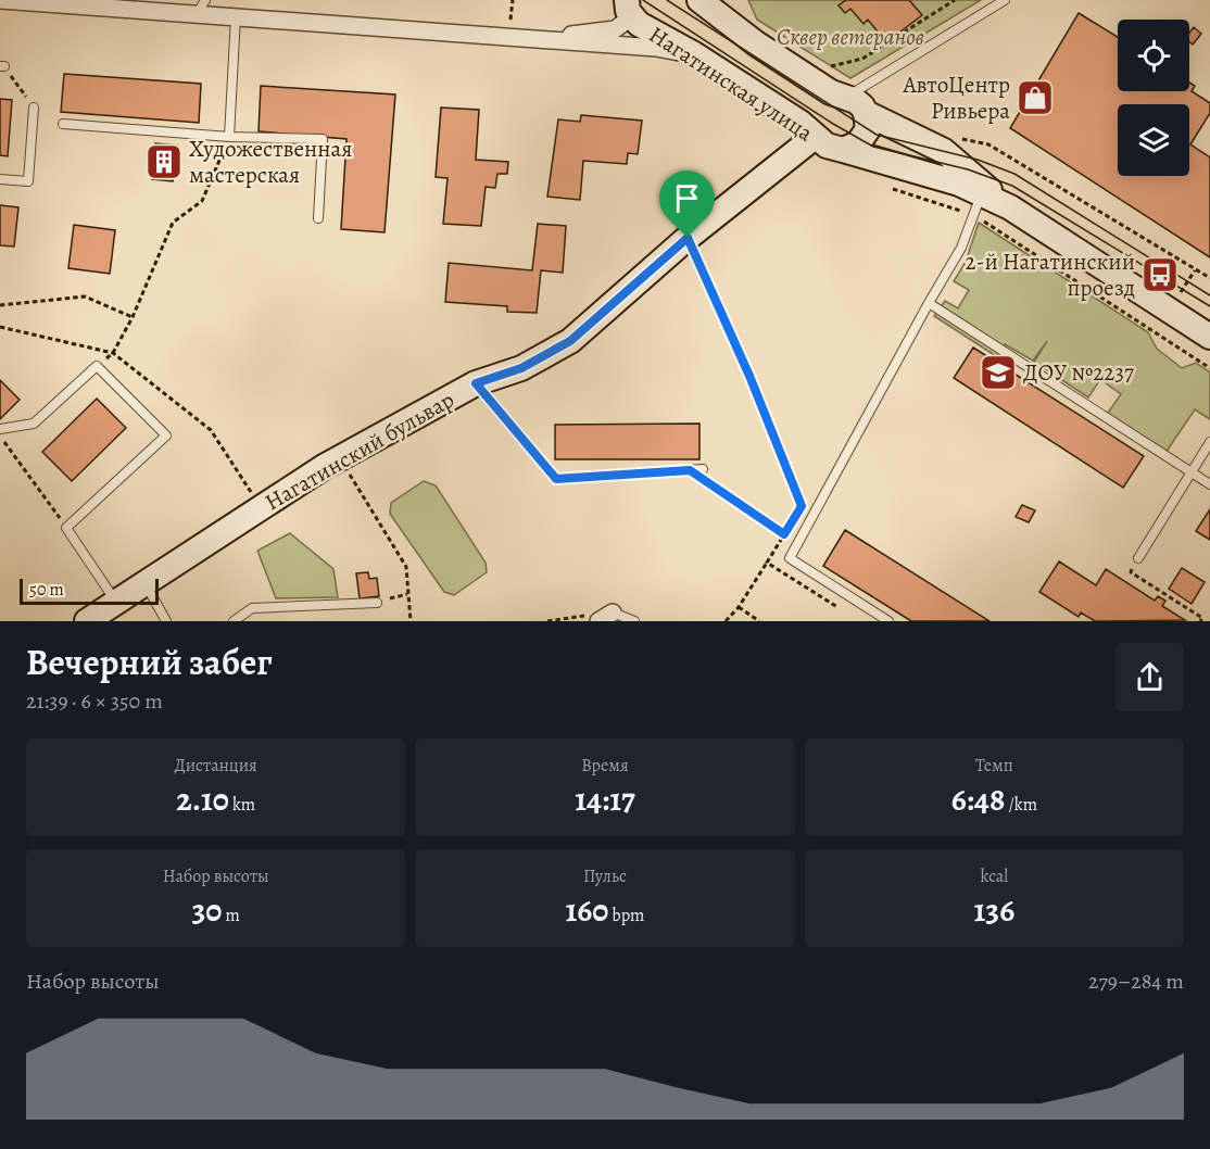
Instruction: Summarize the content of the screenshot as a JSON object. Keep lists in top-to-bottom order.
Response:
{
  "streets": {
    "street": ["Нагатинская улица", "Нагатинский бульвар"]
  },
  "crossings": [
    ["Нагатинская улица", "Нагатинский бульвар"]
  ],
  "parks": ["Сквер ветеранов"],
  "places": {
    "shop": ["АвтоЦентр Ривьера"],
    "building": ["Художественная мастерская"],
    "bus stop": ["2-й Нагатинский проезд"],
    "school or university": ["ДОУ №2237"]
  },
  "scale_bar": "50 m",
  "page": {
    "scale": "50 m",
    "heading": ["Вечерний забег", "21:39 · 6 × 350 m"],
    "stats": [
      ["Дистанция", "2.10 km"],
      ["Время", "14:17"],
      ["Темп", "6:48 /km"],
      ["Набор высоты", "30 m"],
      ["Пульс", "160 bpm"],
      ["kcal", "136"]
    ],
    "chart": ["Набор высоты", "279–284 m"]
  }
}
